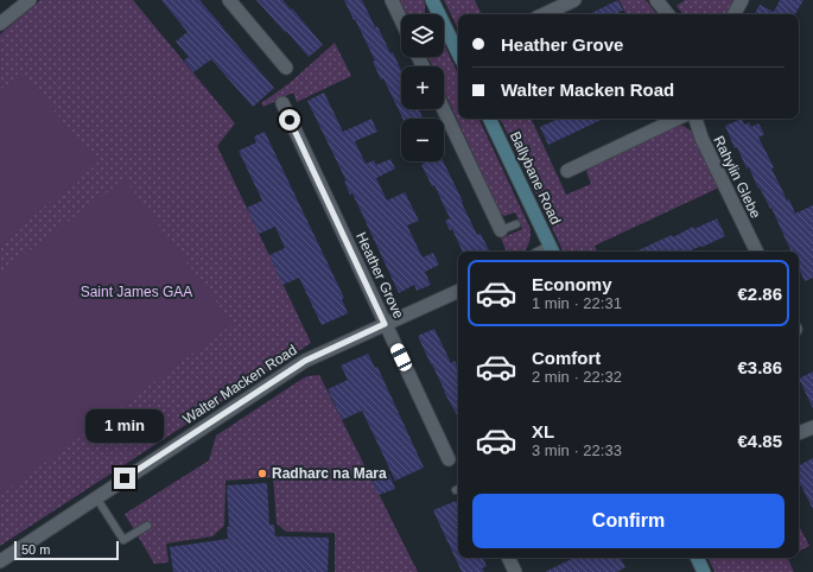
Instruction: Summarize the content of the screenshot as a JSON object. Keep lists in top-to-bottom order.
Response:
{
  "streets": {
    "main road": ["Ballybane Road"],
    "street": ["Rahylin Glebe", "Heather Grove", "Walter Macken Road"]
  },
  "crossings": [
    ["Heather Grove", "Walter Macken Road"]
  ],
  "parks": ["Saint James GAA"],
  "places": ["Radharc na Mara"],
  "scale_bar": "50 m",
  "page": {
    "map_buttons": ["+", "−"],
    "banner": ["Heather Grove", "Walter Macken Road"],
    "list": [
      {
        "name": "Economy",
        "note": "1 min · 22:31",
        "value": "€2.86"
      },
      {
        "name": "Comfort",
        "note": "2 min · 22:32",
        "value": "€3.86"
      },
      {
        "name": "XL",
        "note": "3 min · 22:33",
        "value": "€4.85"
      }
    ],
    "bubble": "1 min",
    "buttons": "Confirm",
    "scale": "50 m"
  }
}
